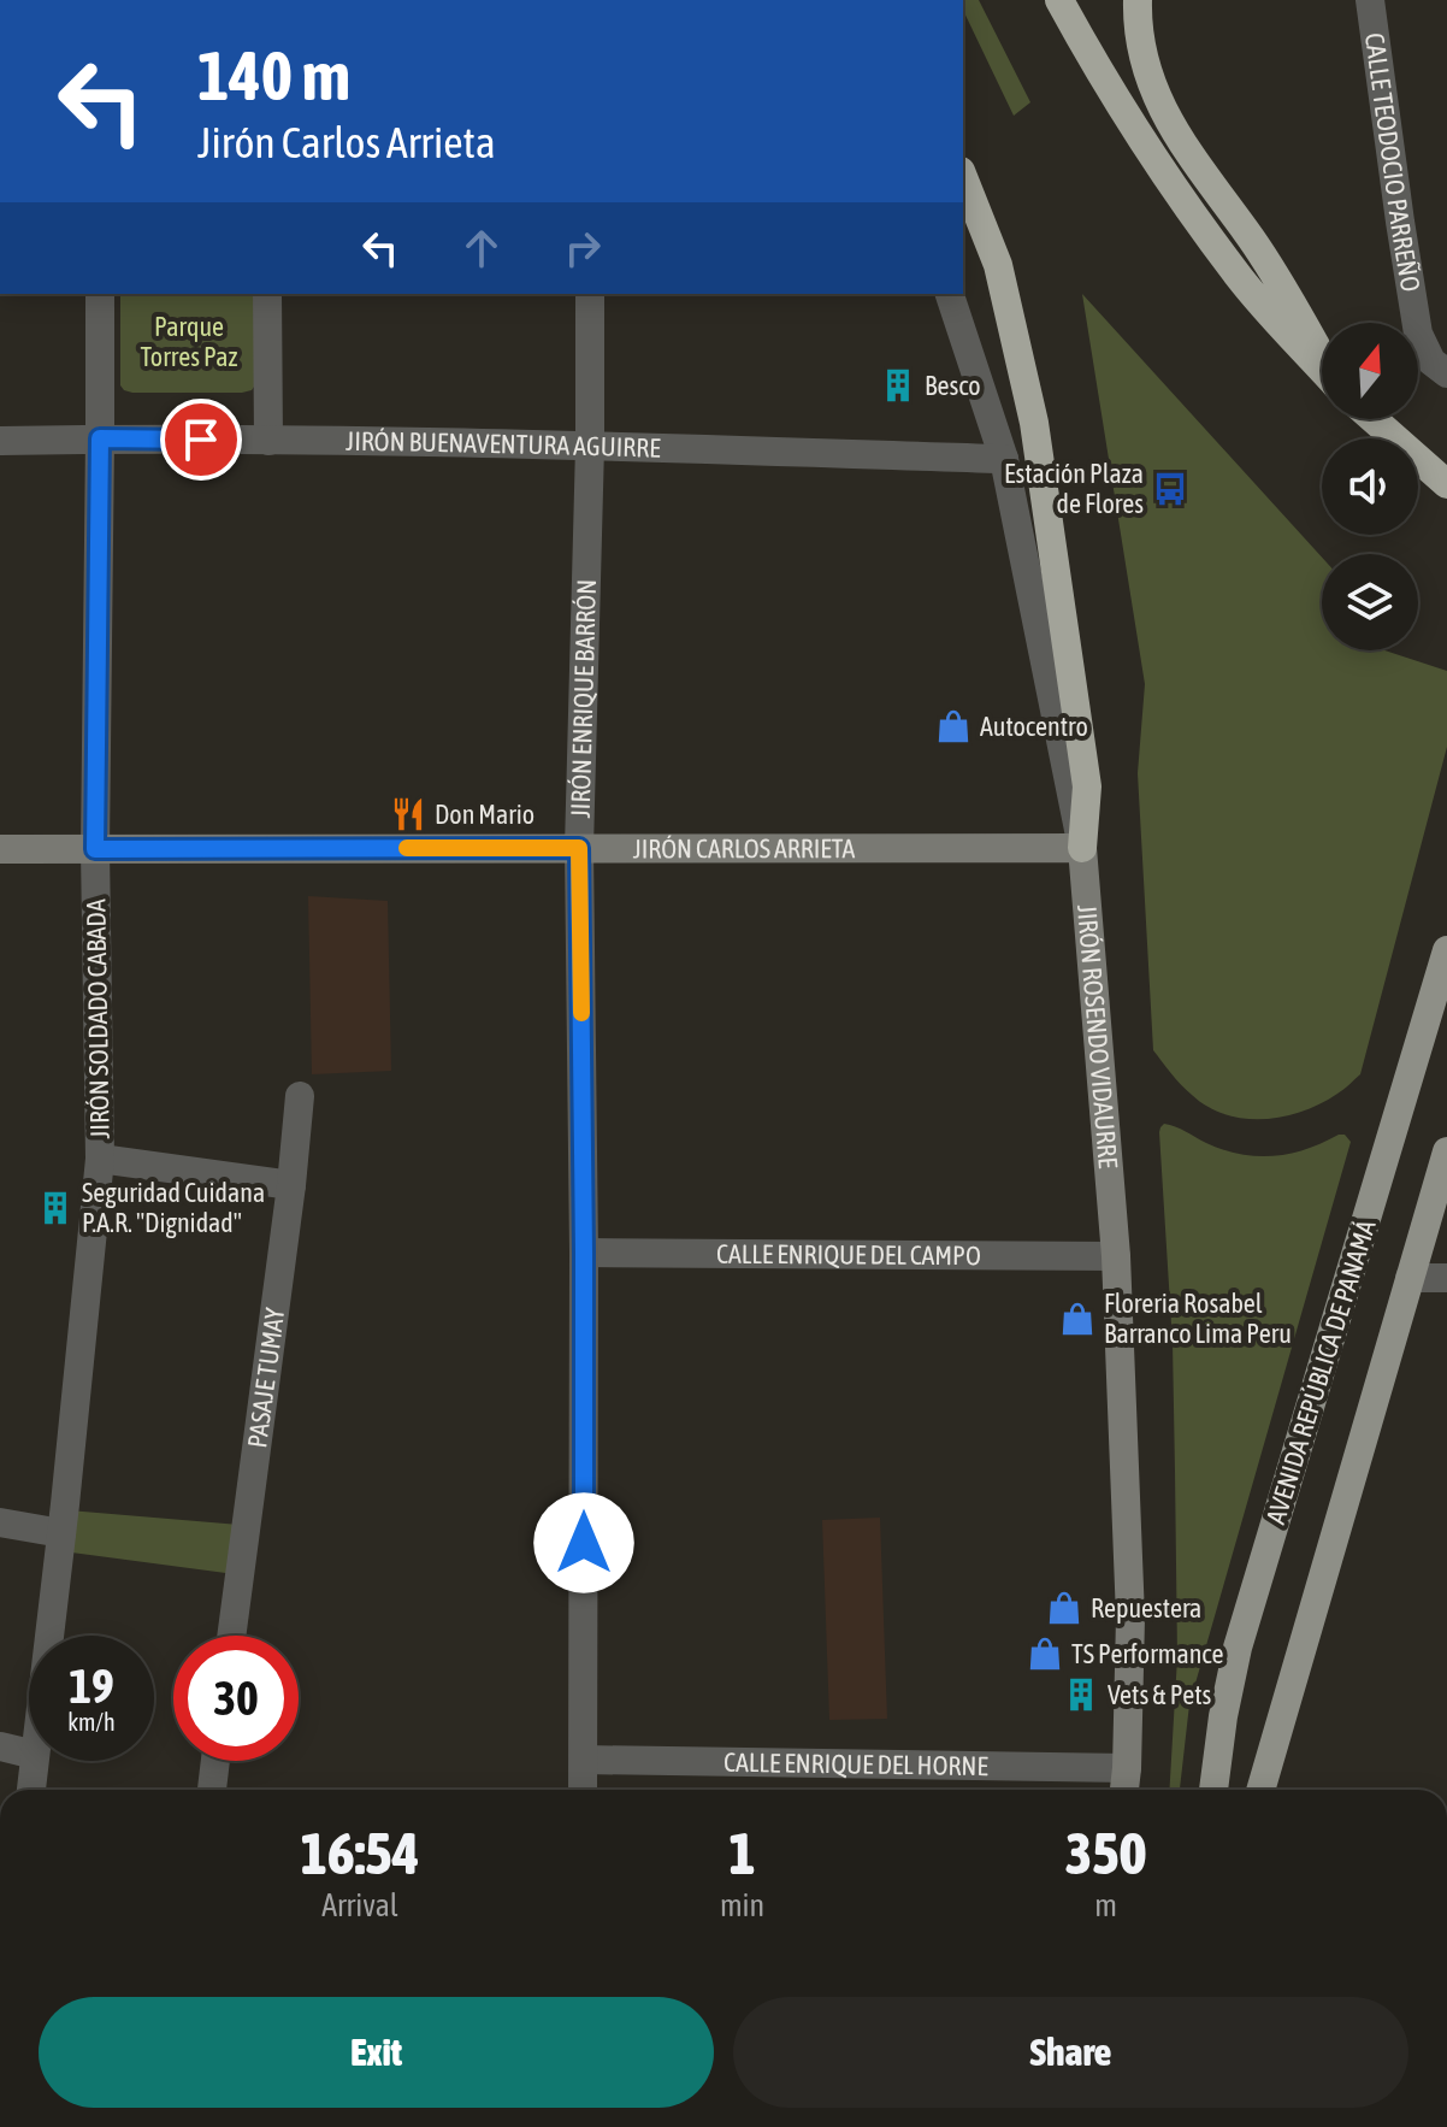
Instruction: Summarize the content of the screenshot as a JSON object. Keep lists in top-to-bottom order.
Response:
{
  "streets": {
    "main road": ["AVENIDA REPÚBLICA DE PANAMÁ"],
    "street": [
      "CALLE TEODOCIO PARREÑO",
      "JIRÓN BUENAVENTURA AGUIRRE",
      "JIRÓN ENRIQUE BARRÓN",
      "JIRÓN CARLOS ARRIETA",
      "JIRÓN SOLDADO CABADA",
      "JIRÓN ROSENDO VIDAURRE",
      "CALLE ENRIQUE DEL CAMPO",
      "PASAJE TUMAY",
      "CALLE ENRIQUE DEL HORNE"
    ]
  },
  "crossings": [
    ["JIRÓN BUENAVENTURA AGUIRRE", "JIRÓN ENRIQUE BARRÓN"],
    ["JIRÓN BUENAVENTURA AGUIRRE", "JIRÓN SOLDADO CABADA"],
    ["JIRÓN BUENAVENTURA AGUIRRE", "JIRÓN ROSENDO VIDAURRE"],
    ["JIRÓN ENRIQUE BARRÓN", "JIRÓN CARLOS ARRIETA"],
    ["JIRÓN ENRIQUE BARRÓN", "CALLE ENRIQUE DEL CAMPO"],
    ["JIRÓN ENRIQUE BARRÓN", "CALLE ENRIQUE DEL HORNE"],
    ["JIRÓN CARLOS ARRIETA", "JIRÓN SOLDADO CABADA"],
    ["JIRÓN CARLOS ARRIETA", "JIRÓN ROSENDO VIDAURRE"],
    ["JIRÓN ROSENDO VIDAURRE", "CALLE ENRIQUE DEL CAMPO"],
    ["JIRÓN ROSENDO VIDAURRE", "CALLE ENRIQUE DEL HORNE"]
  ],
  "parks": ["Parque Torres Paz"],
  "places": {
    "building": ["Besco", "Seguridad Cuidana P.A.R. \"Dignidad\"", "Vets & Pets"],
    "bus stop": ["Estación Plaza de Flores"],
    "shop": [
      "Autocentro",
      "Floreria Rosabel Barranco Lima Peru",
      "Repuestera",
      "TS Performance"
    ],
    "restaurant": ["Don Mario"]
  },
  "north": "top",
  "page": {
    "turn": ["140 m", "Jirón Carlos Arrieta"],
    "speed": "19 km/h",
    "limit": "30",
    "eta": [
      "16:54",
      "Arrival",
      "1",
      "min",
      "350",
      "m"
    ],
    "buttons": ["Exit", "Share"]
  }
}
